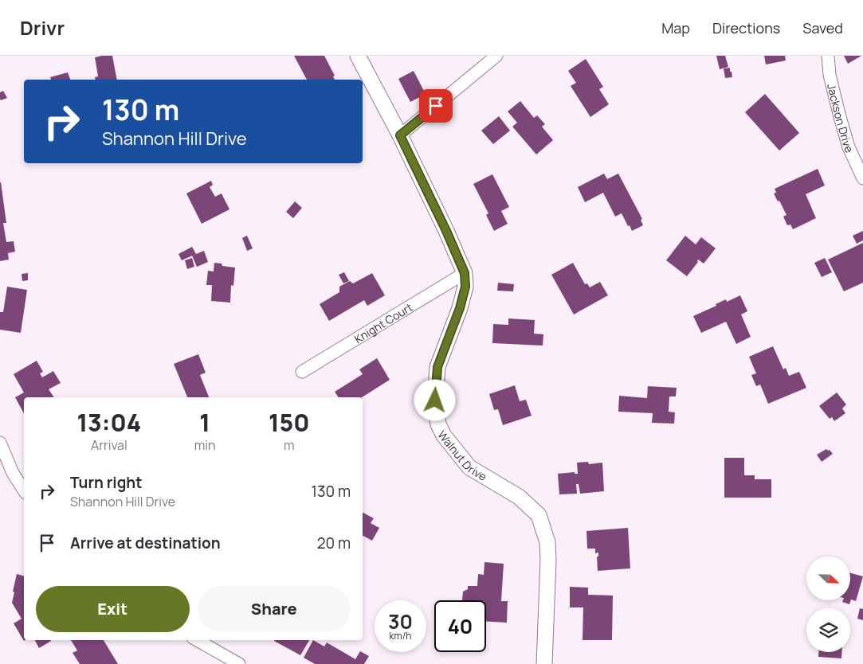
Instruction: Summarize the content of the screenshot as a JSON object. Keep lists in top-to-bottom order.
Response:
{
  "streets": {
    "street": ["Jackson Drive", "Knight Court", "Walnut Drive"]
  },
  "crossings": [
    ["Knight Court", "Walnut Drive"]
  ],
  "north": "bottom right",
  "page": {
    "header": "Drivr",
    "nav": ["Map", "Directions", "Saved"],
    "turn": ["130 m", "Shannon Hill Drive"],
    "eta": [
      "13:04",
      "Arrival",
      "1",
      "min",
      "150",
      "m"
    ],
    "list": [
      {
        "name": "Turn right",
        "note": "Shannon Hill Drive",
        "value": "130 m"
      },
      {
        "name": "Arrive at destination",
        "value": "20 m"
      }
    ],
    "buttons": ["Exit", "Share"],
    "speed": "30 km/h",
    "limit": "40"
  }
}
